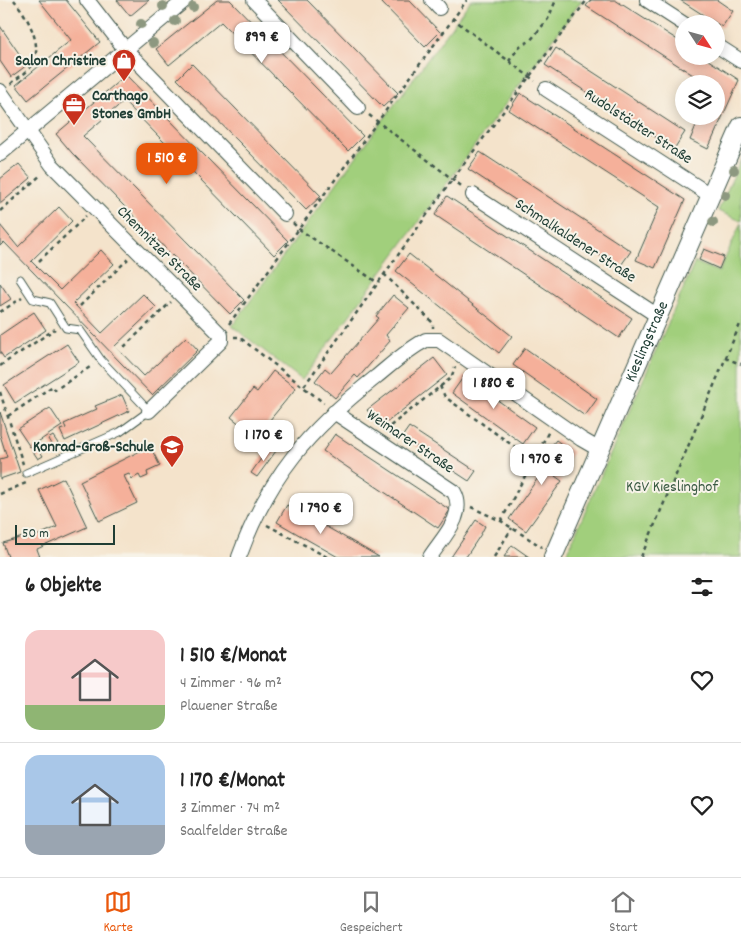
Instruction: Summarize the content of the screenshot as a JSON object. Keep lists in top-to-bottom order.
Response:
{
  "streets": {
    "street": [
      "Rudolstädter Straße",
      "Schmalkaldener Straße",
      "Chemnitzer Straße",
      "Kieslingstraße",
      "Weimarer Straße"
    ]
  },
  "crossings": [
    ["Rudolstädter Straße", "Kieslingstraße"],
    ["Schmalkaldener Straße", "Kieslingstraße"]
  ],
  "parks": ["KGV Kieslinghof"],
  "places": {
    "shop": ["Salon Christine"],
    "office": ["Carthago Stones GmbH"],
    "school or university": ["Konrad-Groß-Schule"]
  },
  "scale_bar": "50 m",
  "north": "bottom right",
  "page": {
    "price": [
      "899 €",
      "1 510 €",
      "1 880 €",
      "1 170 €",
      "1 970 €",
      "1 790 €"
    ],
    "scale": "50 m",
    "heading": "6 Objekte",
    "list": [
      {
        "name": "1 510 €/Monat",
        "note": "4 Zimmer · 96 m² · Plauener Straße"
      },
      {
        "name": "1 170 €/Monat",
        "note": "3 Zimmer · 74 m² · Saalfelder Straße"
      }
    ],
    "tabs": ["Karte", "Gespeichert", "Start"]
  }
}
